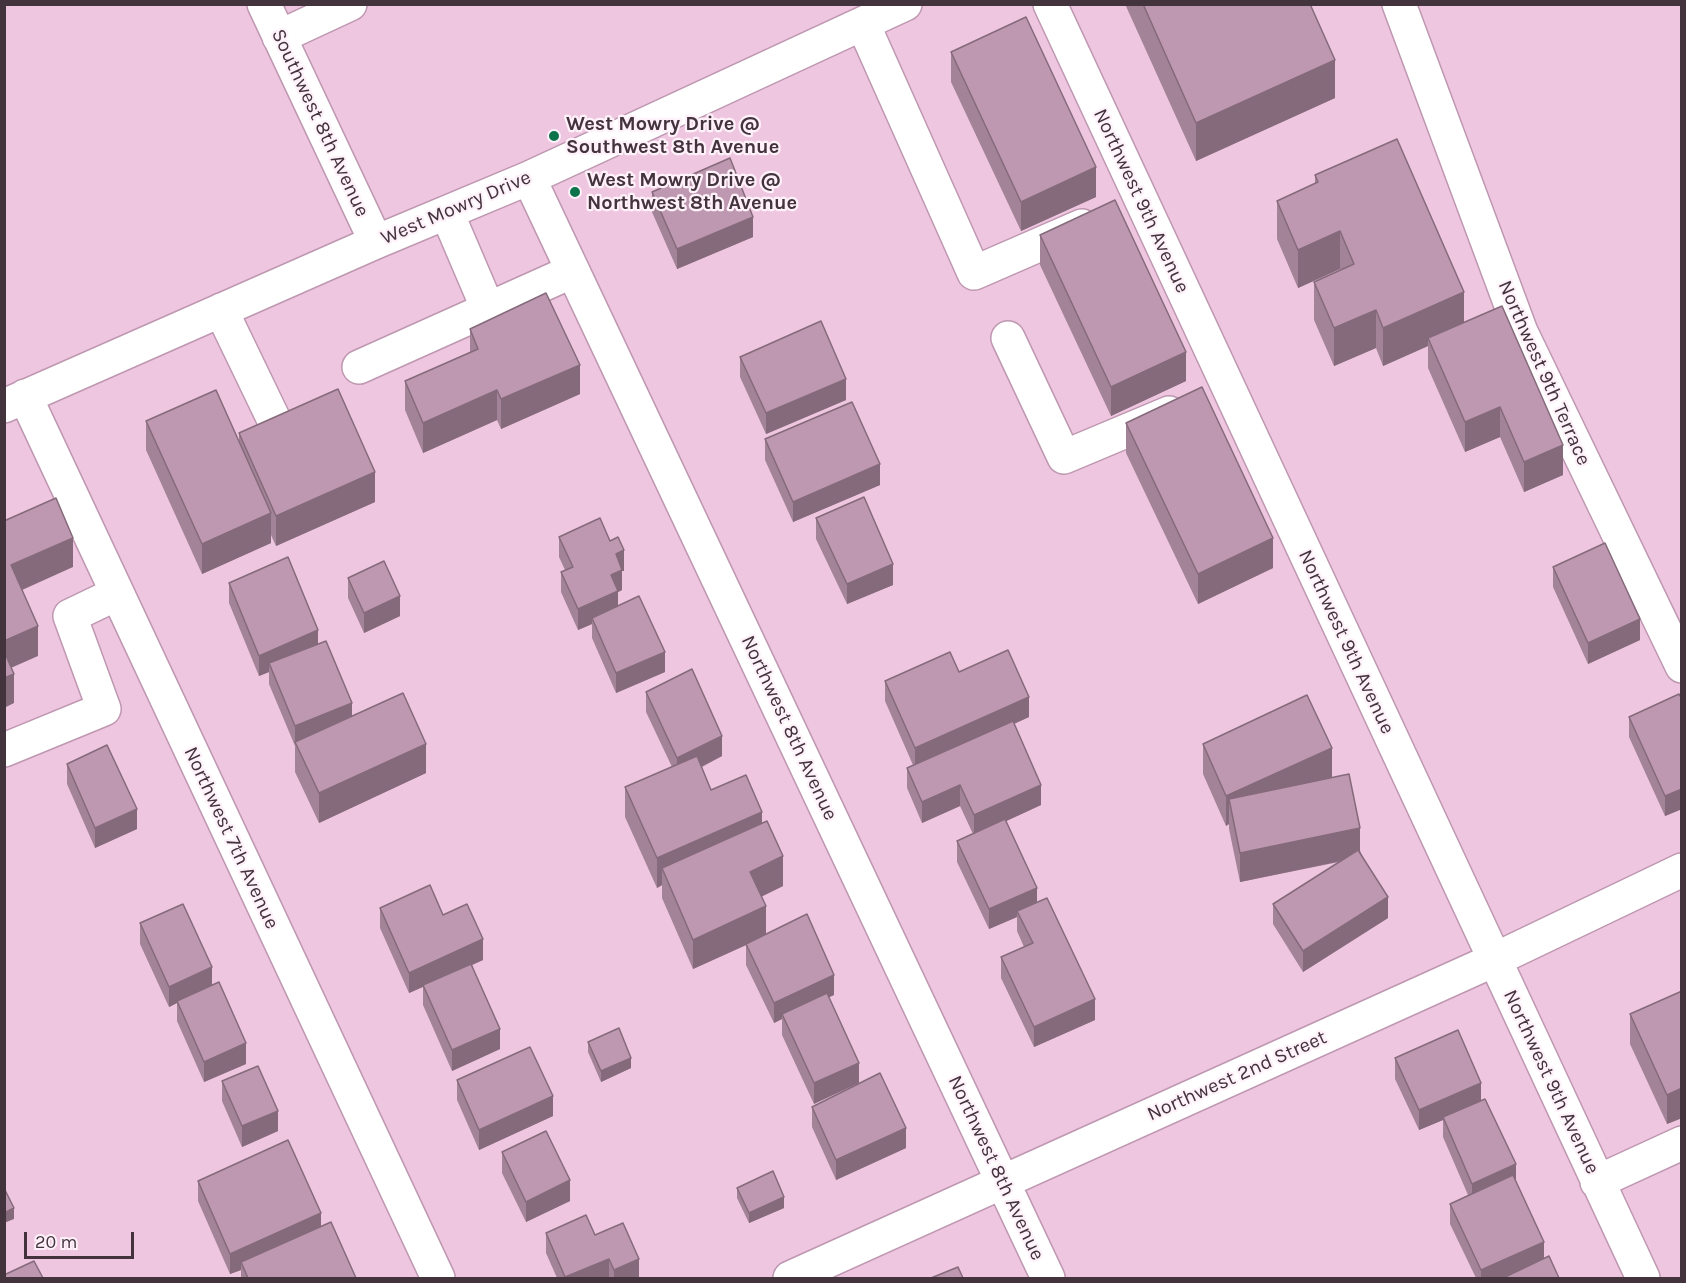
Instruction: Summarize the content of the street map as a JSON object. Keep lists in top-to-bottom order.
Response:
{
  "streets": {
    "street": [
      "Southwest 8th Avenue",
      "Northwest 9th Avenue",
      "West Mowry Drive",
      "Northwest 9th Terrace",
      "Northwest 8th Avenue",
      "Northwest 7th Avenue",
      "Northwest 2nd Street"
    ]
  },
  "crossings": [
    ["Southwest 8th Avenue", "West Mowry Drive"],
    ["Northwest 9th Avenue", "Northwest 2nd Street"],
    ["West Mowry Drive", "Northwest 8th Avenue"],
    ["West Mowry Drive", "Northwest 7th Avenue"],
    ["Northwest 8th Avenue", "Northwest 2nd Street"]
  ],
  "places": ["West Mowry Drive @ Southwest 8th Avenue", "West Mowry Drive @ Northwest 8th Avenue"],
  "scale_bar": "20 m"
}
